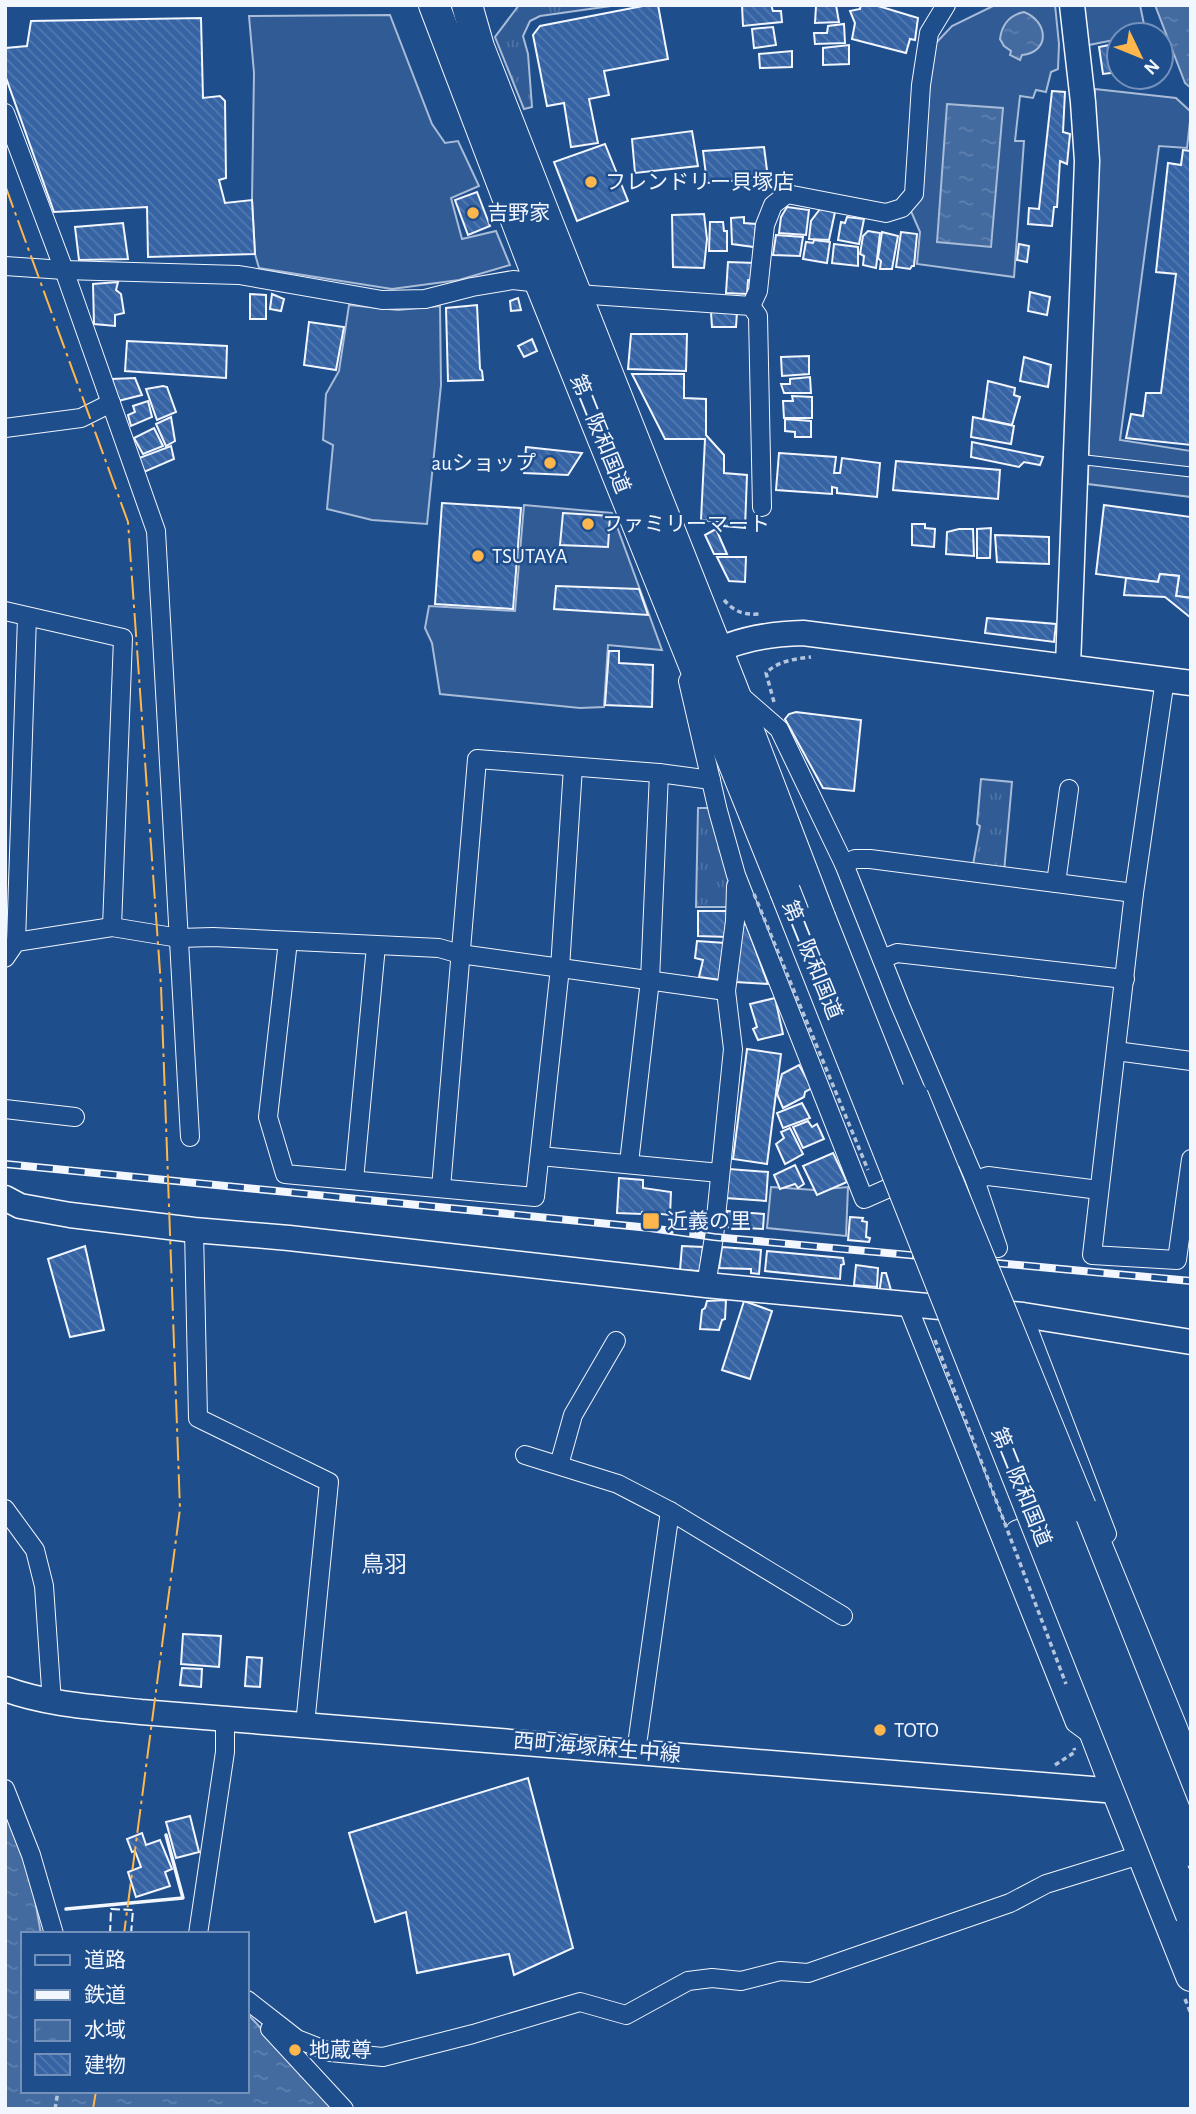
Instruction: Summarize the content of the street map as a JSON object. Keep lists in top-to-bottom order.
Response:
{
  "streets": {
    "highway": ["第二阪和国道"],
    "street": ["西町海塚麻生中線"]
  },
  "districts": ["鳥羽"],
  "places": {
    "other": [
      "フレンドリー貝塚店",
      "吉野家",
      "auショップ",
      "ファミリーマート",
      "TSUTAYA",
      "TOTO",
      "地蔵尊"
    ],
    "transit": ["近義の里"]
  },
  "legend": [
    "道路",
    "鉄道",
    "水域",
    "建物"
  ],
  "north": "bottom right"
}
